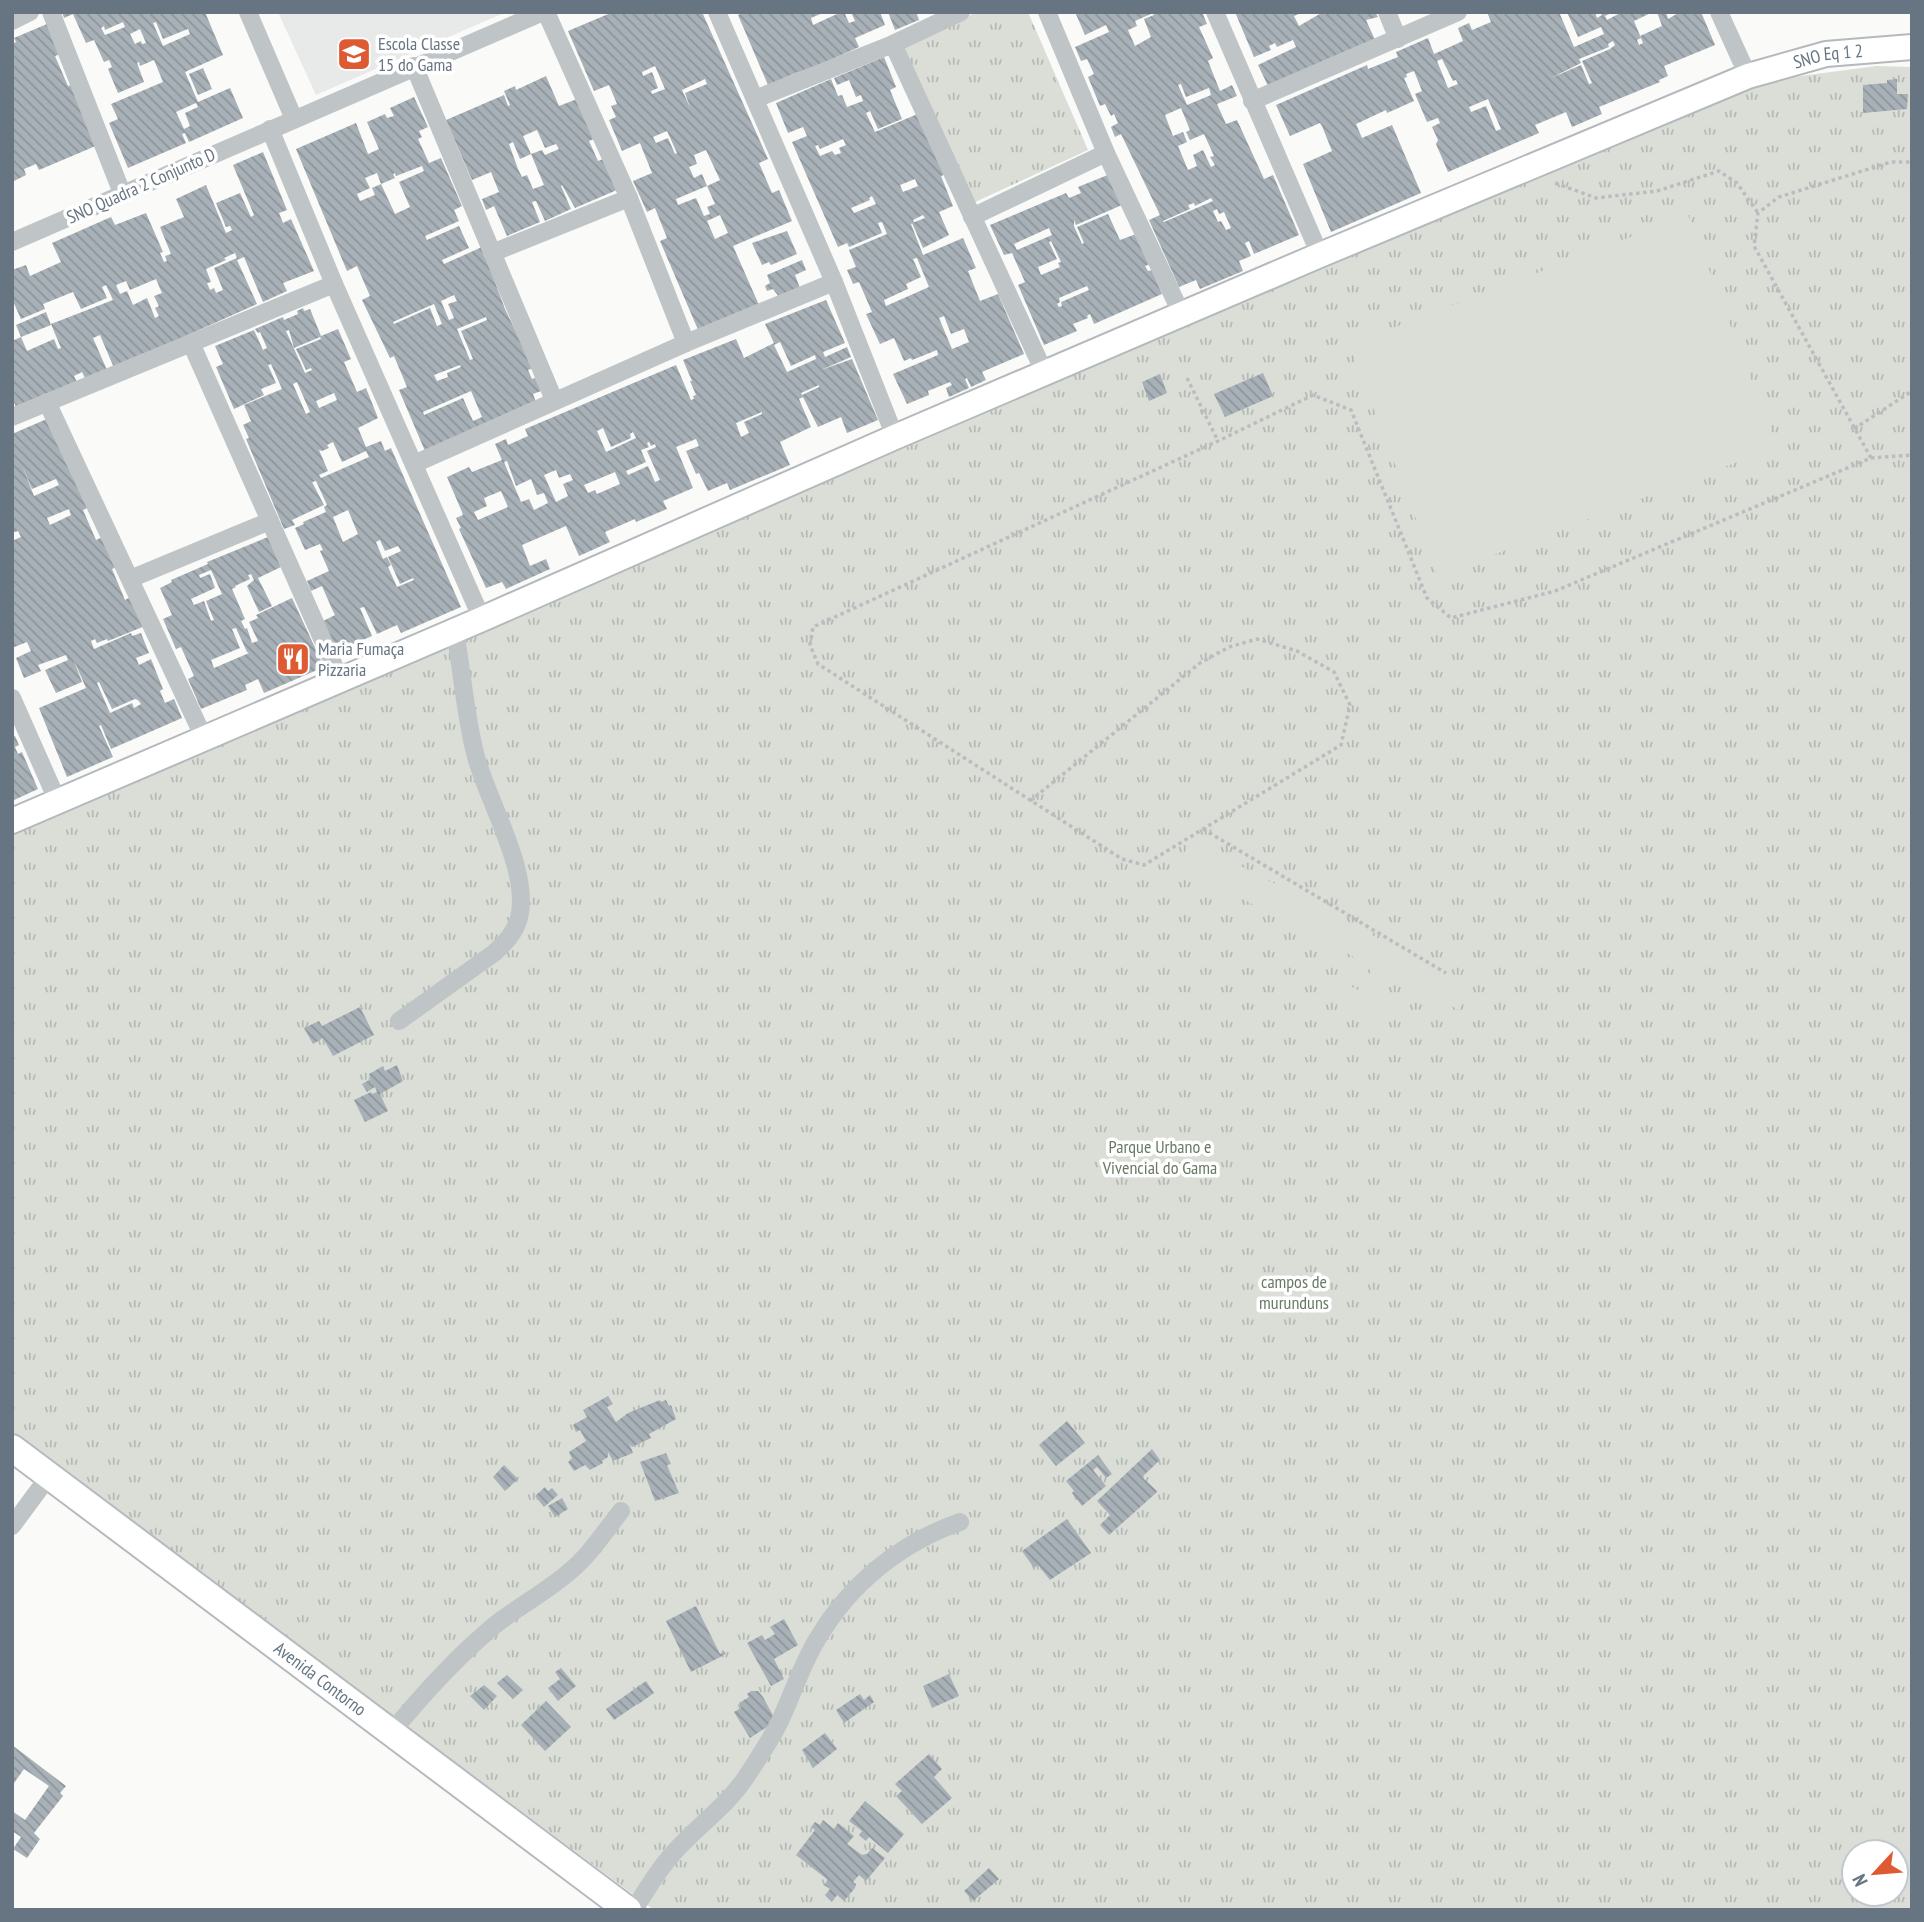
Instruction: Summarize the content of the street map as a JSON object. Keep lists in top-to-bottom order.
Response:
{
  "streets": {
    "main road": ["Avenida Contorno"],
    "street": ["SNO Eq 1 2", "SNO Quadra 2 Conjunto D"]
  },
  "parks": ["Parque Urbano e Vivencial do Gama", "campos de murunduns"],
  "places": {
    "school or university": ["Escola Classe 15 do Gama"],
    "restaurant": ["Maria Fumaça Pizzaria"]
  },
  "north": "bottom left"
}
